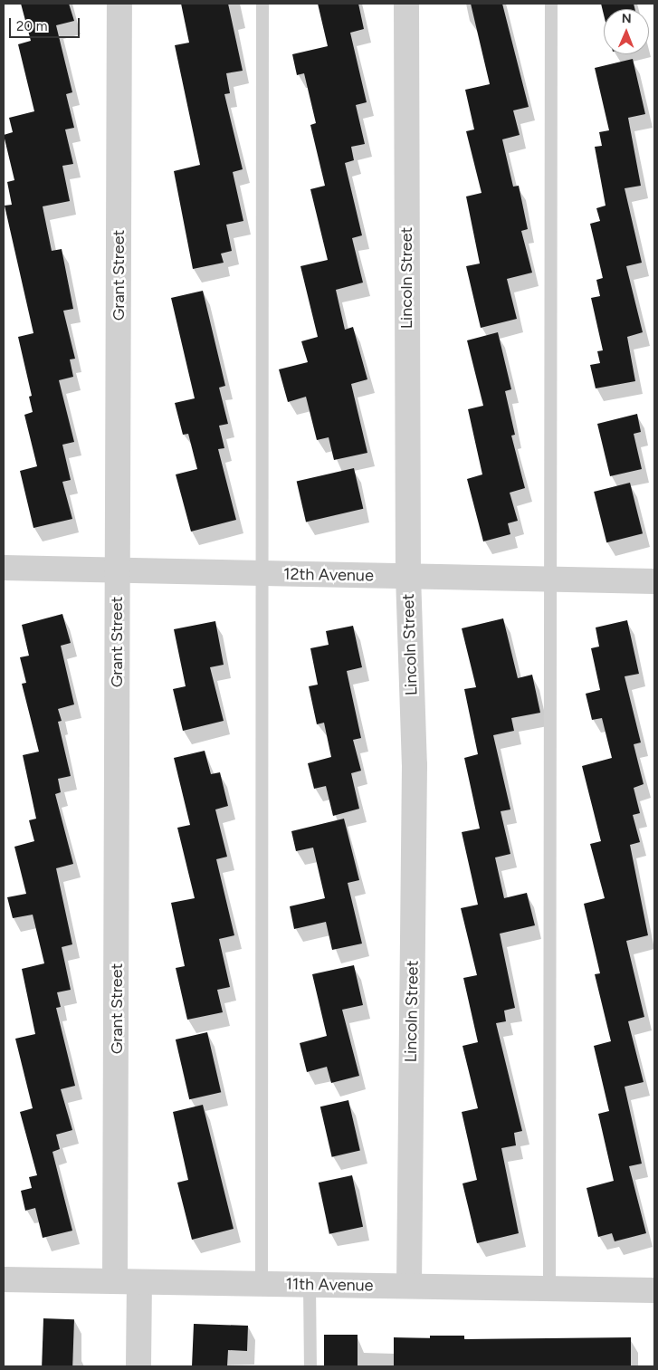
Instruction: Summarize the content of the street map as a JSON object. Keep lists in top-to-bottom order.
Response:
{
  "streets": {
    "street": [
      "Grant Street",
      "Lincoln Street",
      "12th Avenue",
      "11th Avenue"
    ]
  },
  "crossings": [
    ["Grant Street", "12th Avenue"],
    ["Grant Street", "11th Avenue"],
    ["Lincoln Street", "12th Avenue"],
    ["Lincoln Street", "11th Avenue"]
  ],
  "scale_bar": "20 m",
  "north": "top"
}
